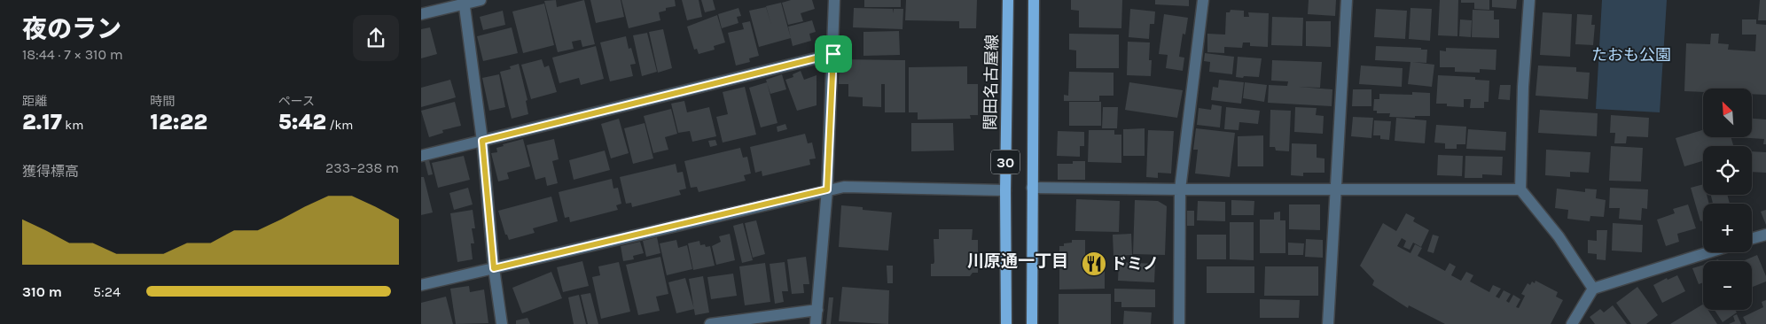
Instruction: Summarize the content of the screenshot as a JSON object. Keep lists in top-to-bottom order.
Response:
{
  "streets": {
    "main road": ["関田名古屋線", "30"]
  },
  "districts": ["川原通一丁目"],
  "parks": ["たおも公園"],
  "places": {
    "restaurant": ["ドミノ"]
  },
  "north": "top left",
  "page": {
    "heading": ["夜のラン", "18:44 · 7 × 310 m"],
    "stats": [
      ["距離", "2.17 km"],
      ["時間", "12:22"],
      ["ペース", "5:42 /km"]
    ],
    "map_buttons": ["+", "−"],
    "chart": ["獲得標高", "233–238 m"],
    "list": [
      {
        "name": "310 m",
        "note": "5:24"
      }
    ]
  }
}
